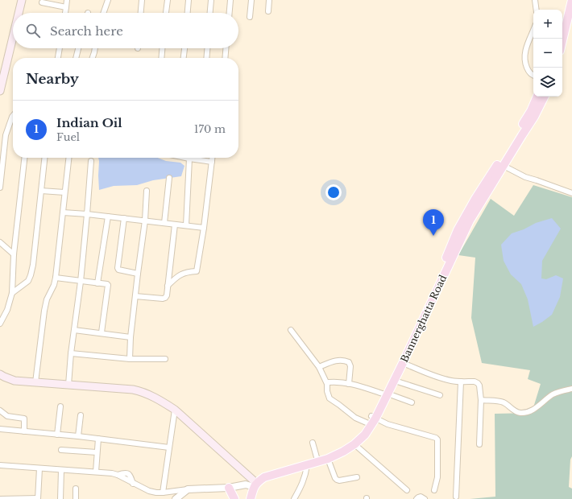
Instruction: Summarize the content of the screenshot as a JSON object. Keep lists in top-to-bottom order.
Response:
{
  "streets": {
    "main road": ["Bannerghatta Road"]
  },
  "page": {
    "map_buttons": ["+", "−"],
    "search": "Search here",
    "heading": "Nearby",
    "list": [
      {
        "mark": "1",
        "name": "Indian Oil",
        "note": "Fuel",
        "value": "170 m"
      }
    ],
    "pins": "1"
  }
}
